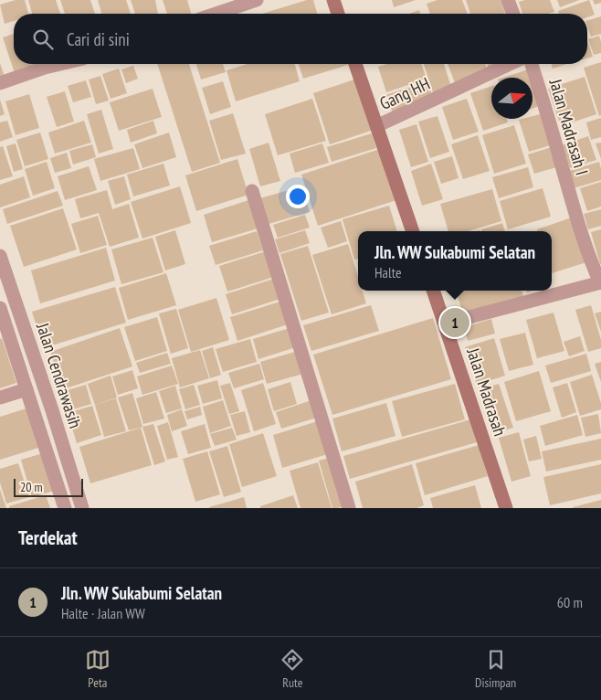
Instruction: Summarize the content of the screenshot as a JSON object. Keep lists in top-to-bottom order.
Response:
{
  "streets": {
    "street": [
      "Gang HH",
      "Jalan Madrasah I",
      "Jalan Cendrawasih",
      "Jalan Madrasah"
    ]
  },
  "scale_bar": "20 m",
  "north": "right",
  "page": {
    "search": "Cari di sini",
    "popup": ["Jln. WW Sukabumi Selatan", "Halte"],
    "pins": "1",
    "scale": "20 m",
    "heading": "Terdekat",
    "list": [
      {
        "mark": "1",
        "name": "Jln. WW Sukabumi Selatan",
        "note": "Halte · Jalan WW",
        "value": "60 m"
      }
    ],
    "nav": ["Peta", "Rute", "Disimpan"]
  }
}
